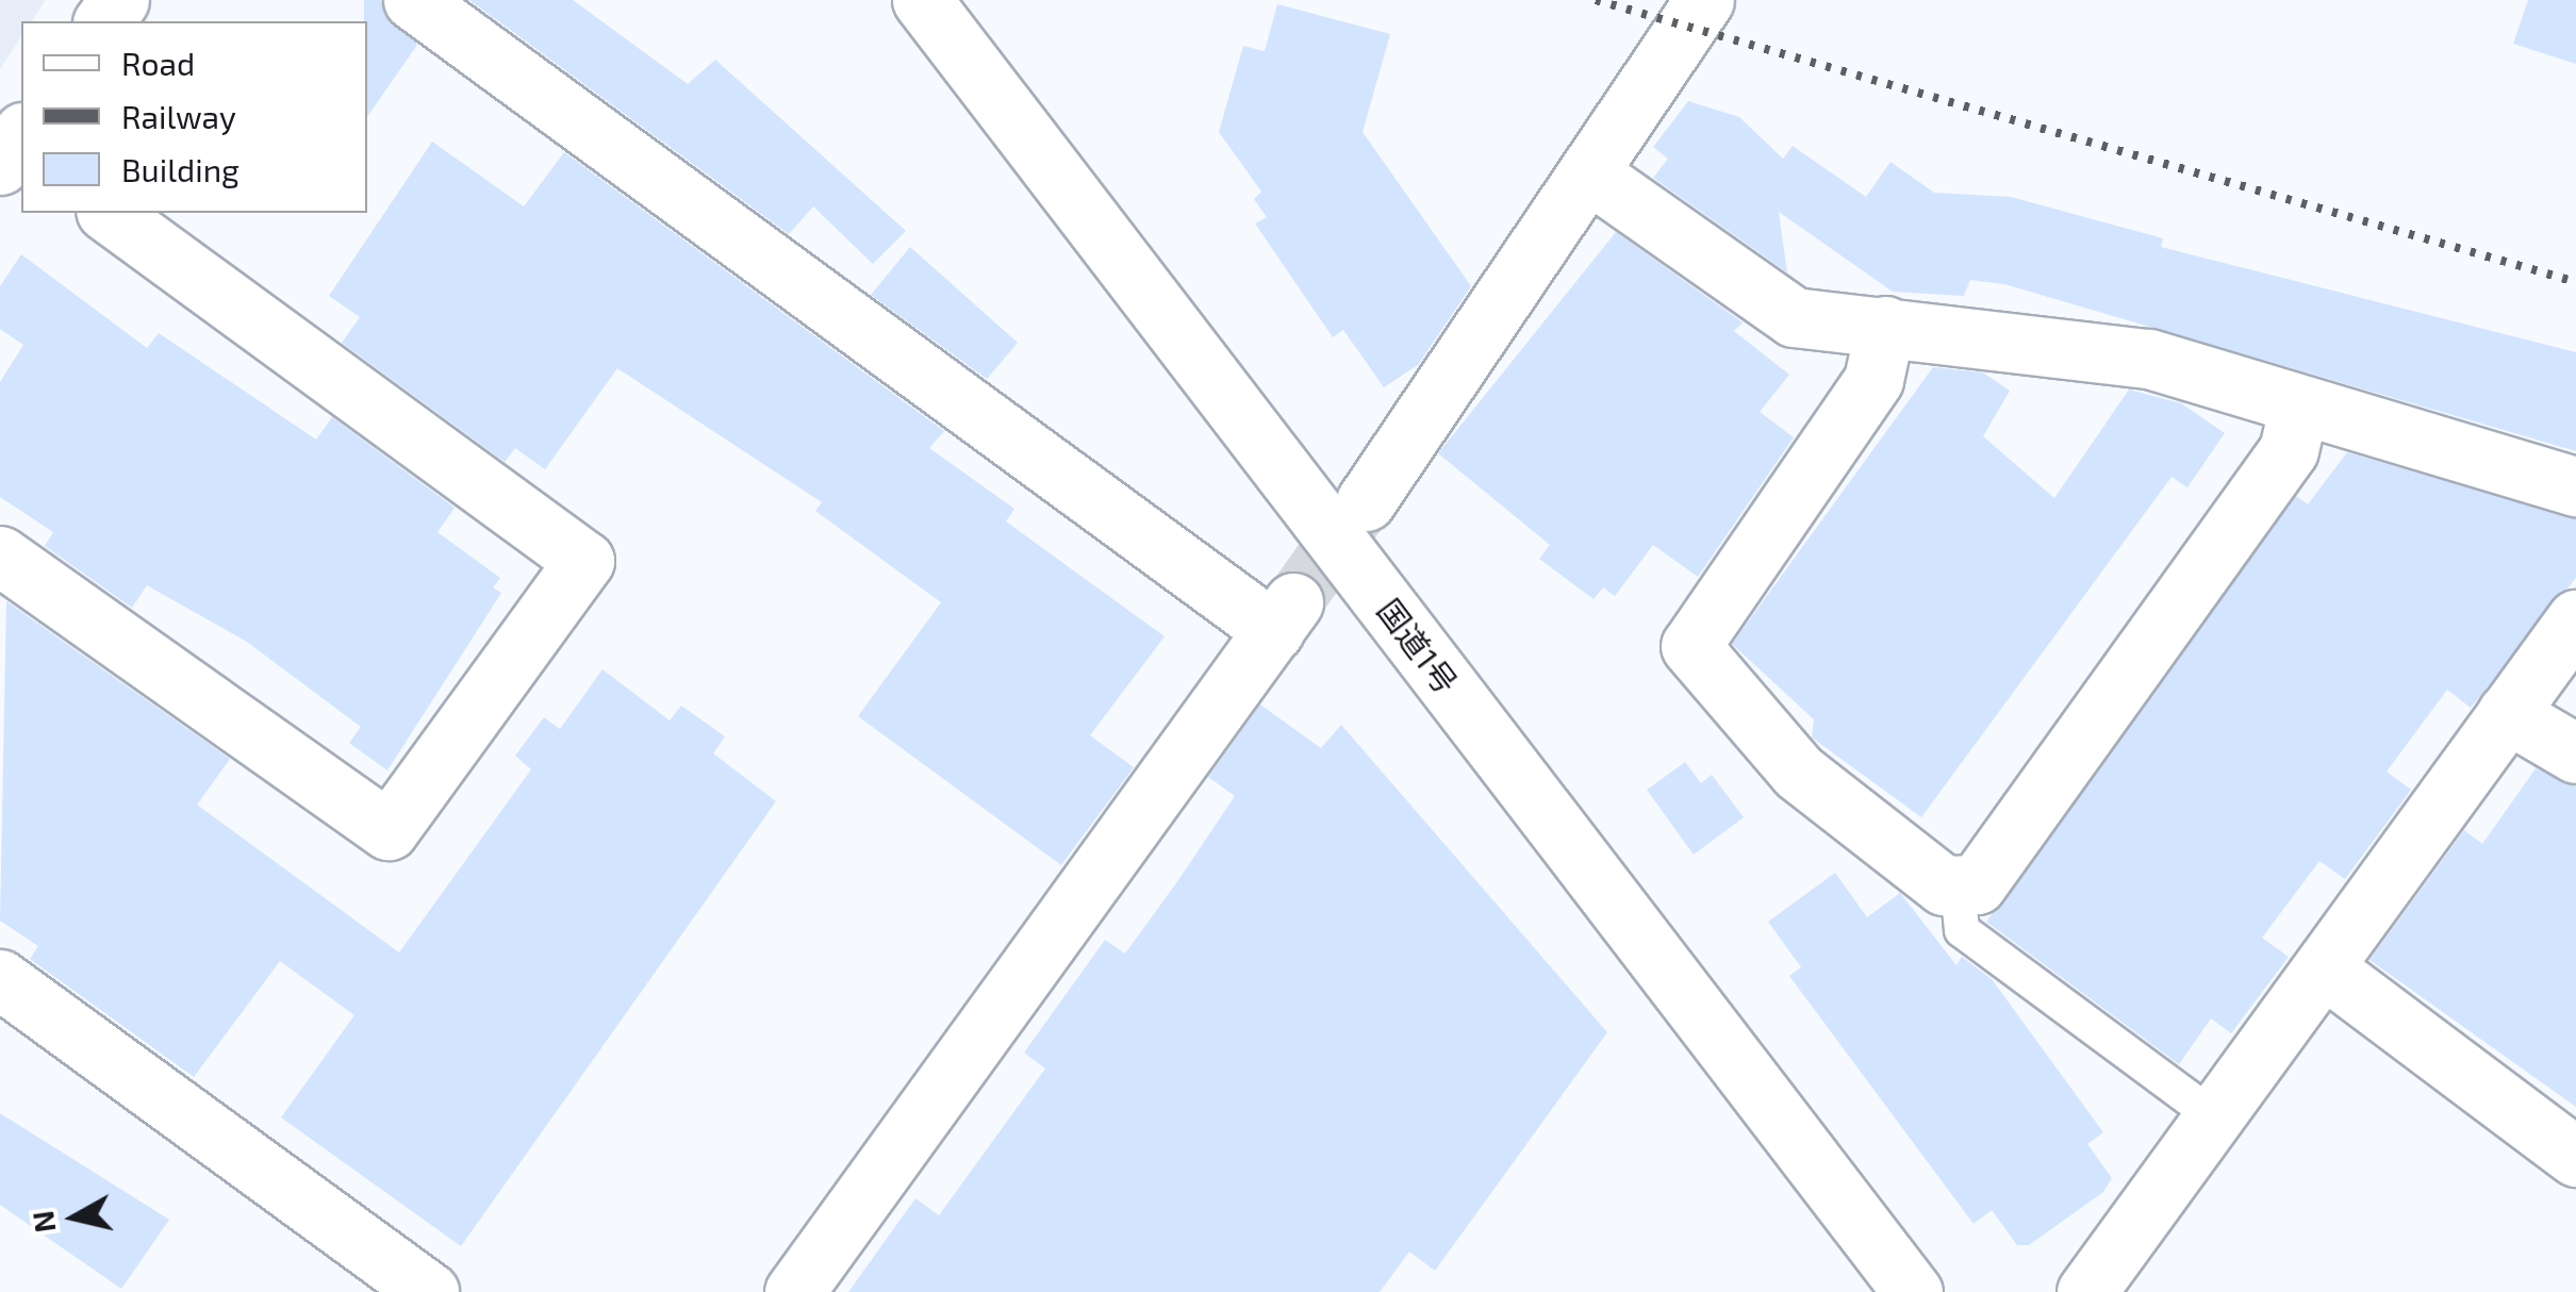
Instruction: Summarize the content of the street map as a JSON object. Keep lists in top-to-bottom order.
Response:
{
  "streets": {
    "main road": ["国道1号"]
  },
  "legend": ["Road", "Railway", "Building"],
  "north": "left"
}
